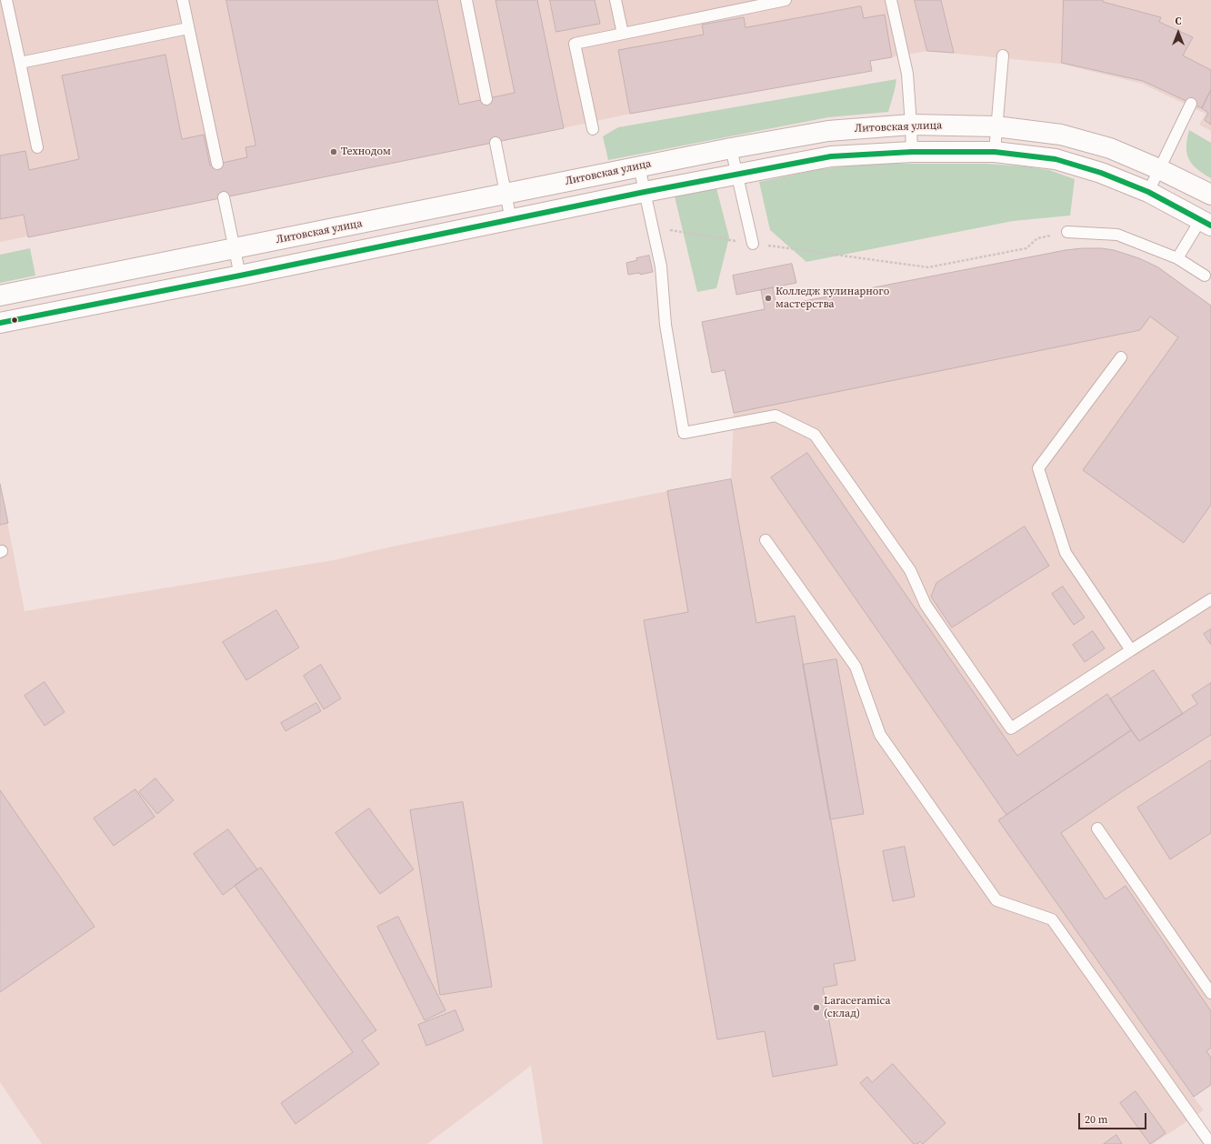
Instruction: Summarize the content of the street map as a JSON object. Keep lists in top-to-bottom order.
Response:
{
  "streets": {
    "street": ["Литовская улица"]
  },
  "places": ["Технодом", "Колледж кулинарного мастерства", "Laraceramica (склад)"],
  "scale_bar": "20 m",
  "north": "top"
}
